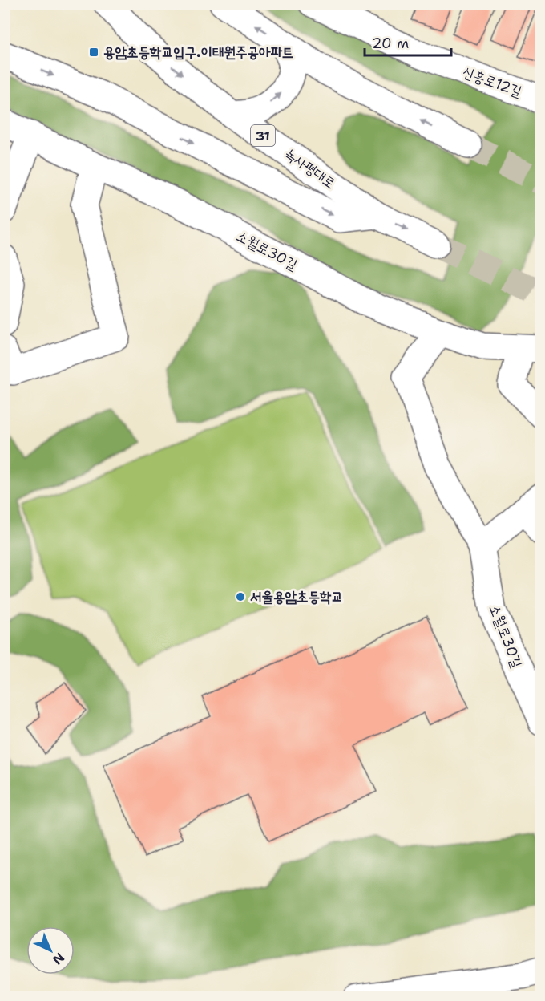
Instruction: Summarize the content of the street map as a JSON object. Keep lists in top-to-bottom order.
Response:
{
  "streets": {
    "street": [
      "신흥로12길",
      "31",
      "녹사평대로",
      "소월로30길"
    ]
  },
  "places": {
    "transit": ["용암초등학교입구.이태원주공아파트"],
    "other": ["서울용암초등학교"]
  },
  "scale_bar": "20 m",
  "north": "bottom right"
}
